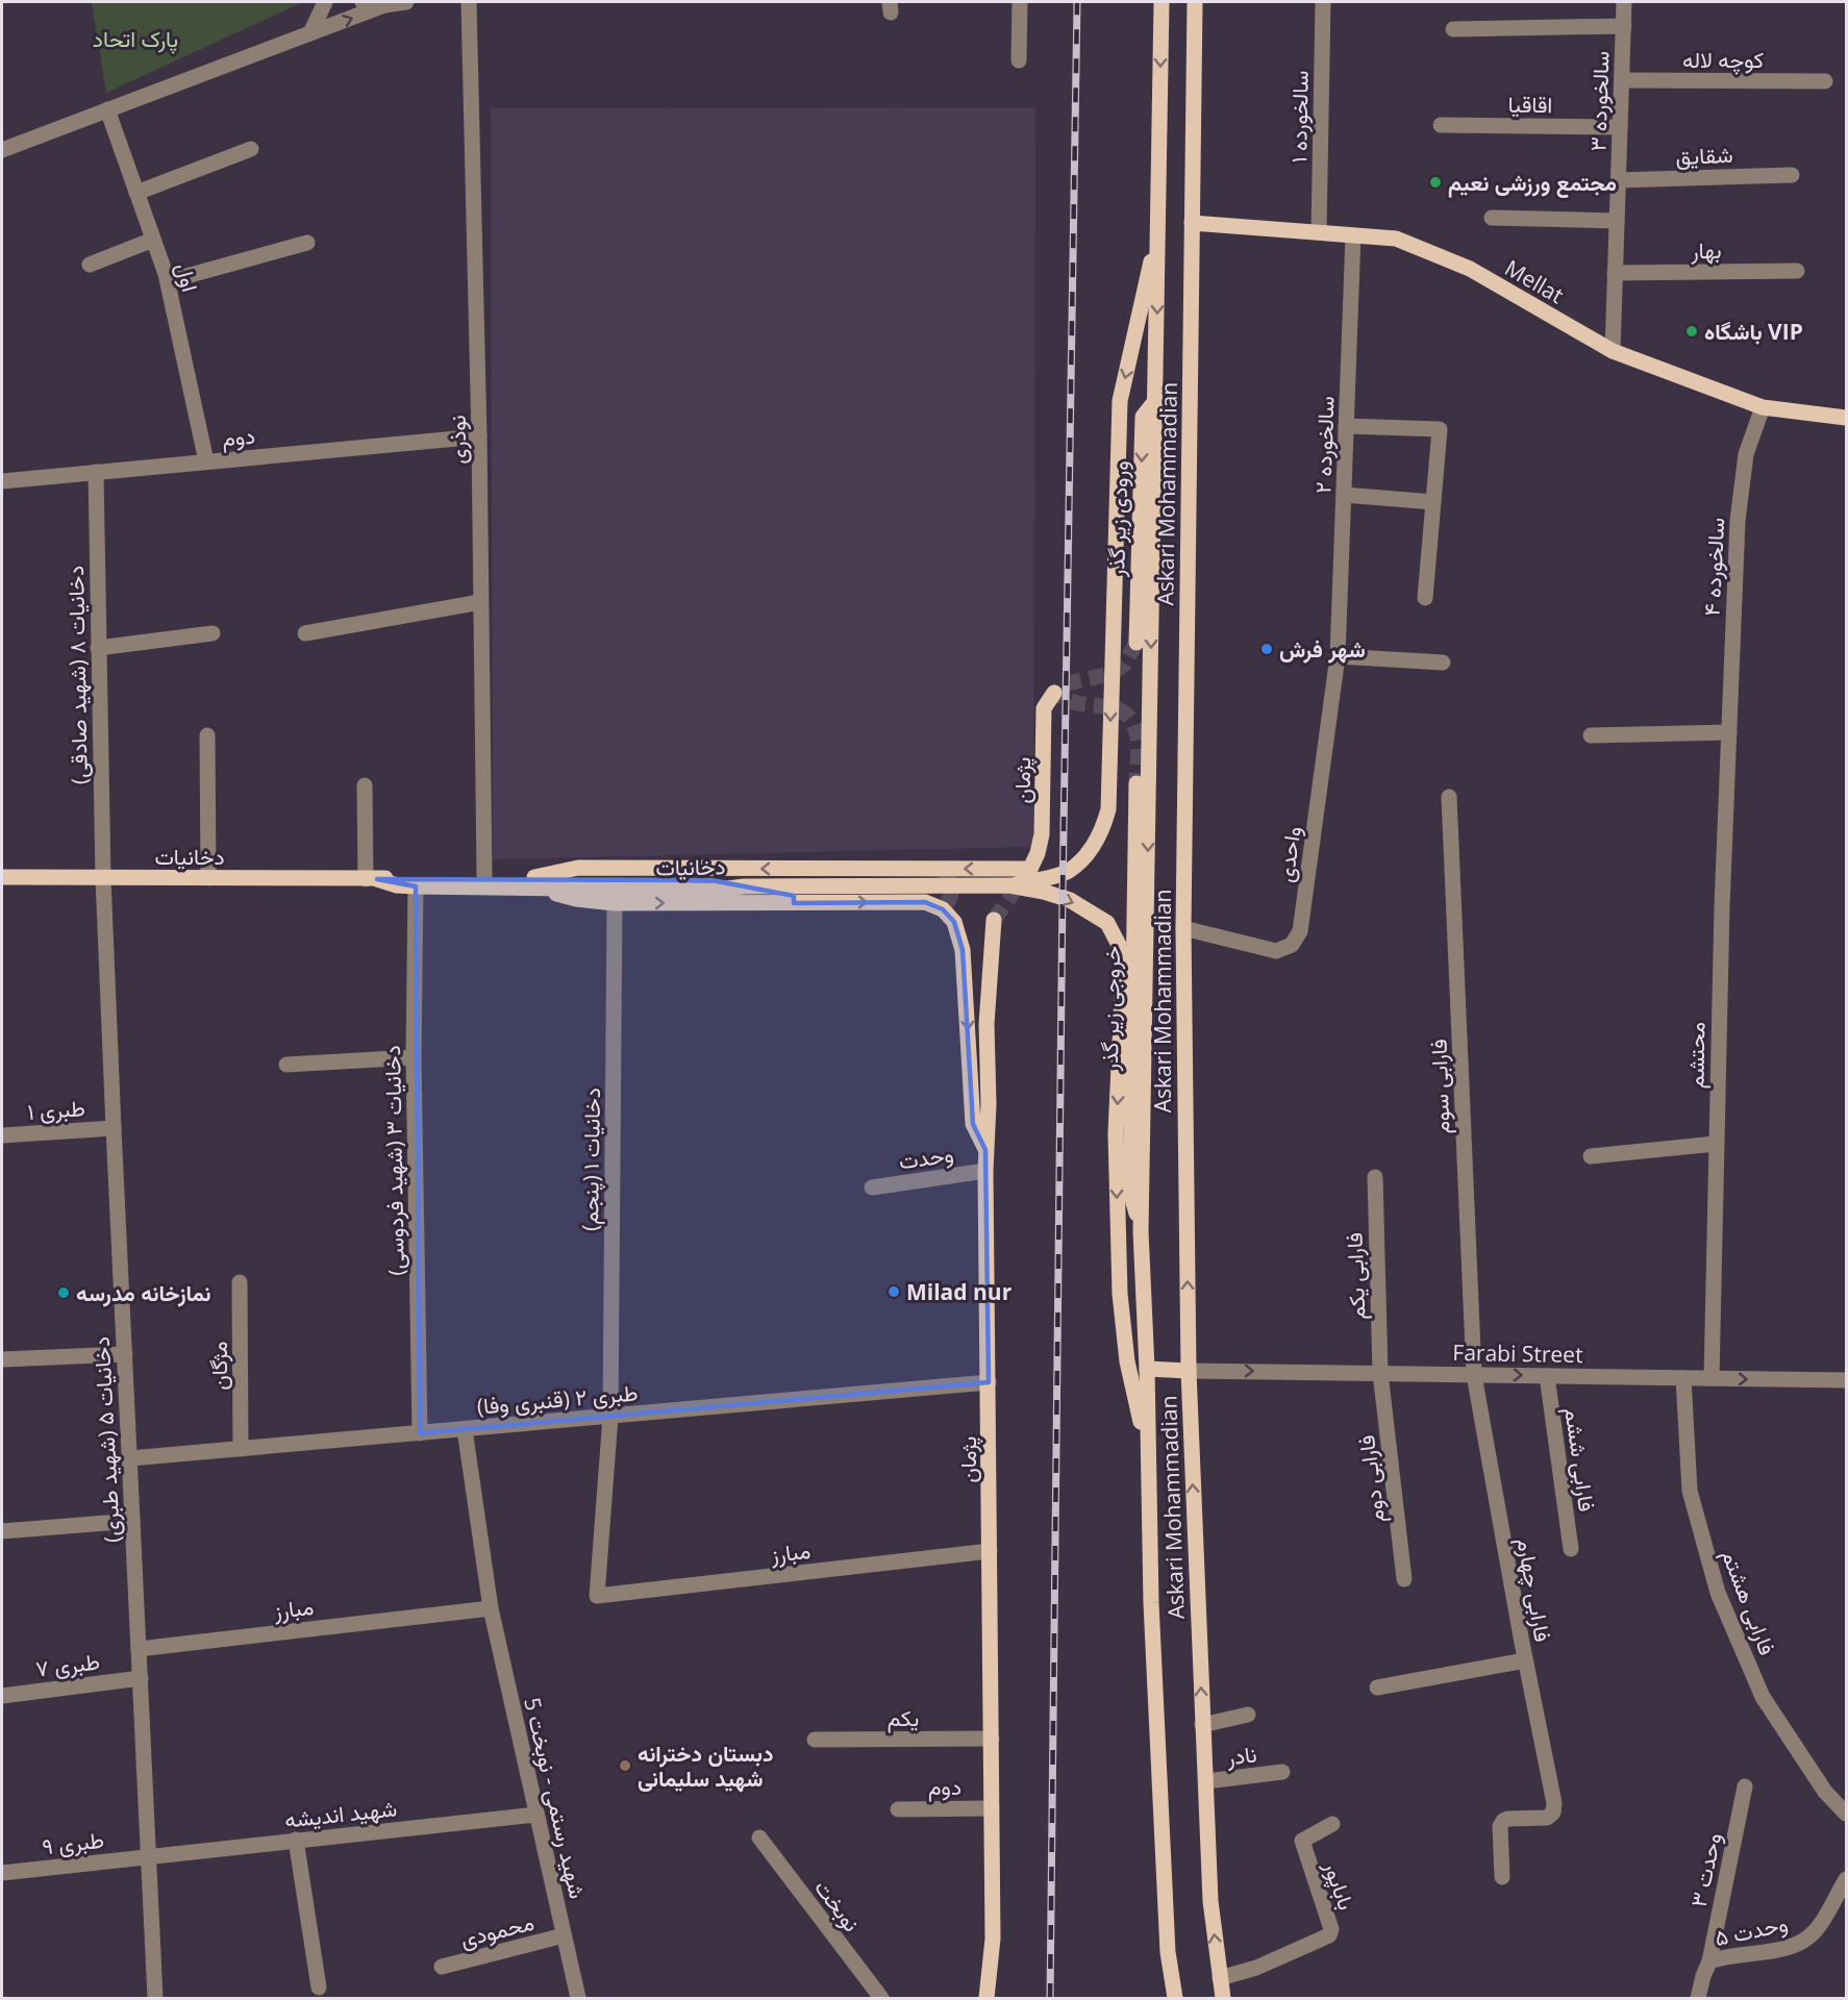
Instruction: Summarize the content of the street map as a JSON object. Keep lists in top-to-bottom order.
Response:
{
  "streets": {
    "main road": [
      "Mellat",
      "Askari Mohammadian",
      "ورودی زیر گذر",
      "پژمان",
      "دخانیات",
      "خروجی زیر گذر"
    ],
    "street": [
      "کوچه لاله",
      "سالخورده ۳",
      "اقاقیا",
      "سالخورده ۱",
      "شقایق",
      "بهار",
      "اول",
      "دوم",
      "نوذری",
      "سالخورده ۲",
      "سالخورده ۴",
      "دخانیات ۸ (شهید صادقی)",
      "واحدی",
      "محتشم",
      "فارابی سوم",
      "طبری ۱",
      "وحدت",
      "دخانیات ۱ (پنجم)",
      "دخانیات ۳ (شهید فردوسی)",
      "فارابی یکم",
      "Farabi Street",
      "مژگان",
      "طبری ۲ (قنبری وفا)",
      "دخانیات ۵ (شهید طبری)",
      "فارابی ششم",
      "فارابی دوم",
      "مبارز",
      "فارابی چهارم",
      "فارابی هشتم",
      "طبری ۷",
      "یکم",
      "نادر",
      "شهید رستمی - نوبخت 5",
      "شهید اندیشه",
      "طبری ۹",
      "وحدت ۳",
      "باباپور",
      "نوبخت",
      "محمودی",
      "وحدت ۵"
    ]
  },
  "crossings": [
    ["کوچه لاله", "سالخورده ۳"],
    ["سالخورده ۳", "اقاقیا"],
    ["سالخورده ۳", "شقایق"],
    ["سالخورده ۳", "بهار"],
    ["سالخورده ۳", "Mellat"],
    ["سالخورده ۱", "Mellat"],
    ["اول", "دوم"],
    ["Mellat", "سالخورده ۲"],
    ["Mellat", "Askari Mohammadian"],
    ["Mellat", "سالخورده ۴"],
    ["دوم", "نوذری"],
    ["دوم", "دخانیات ۸ (شهید صادقی)"],
    ["دوم", "پژمان"],
    ["نوذری", "دخانیات"],
    ["سالخورده ۲", "واحدی"],
    ["Askari Mohammadian", "ورودی زیر گذر"],
    ["Askari Mohammadian", "واحدی"],
    ["Askari Mohammadian", "خروجی زیر گذر"],
    ["Askari Mohammadian", "Farabi Street"],
    ["Askari Mohammadian", "نادر"],
    ["Askari Mohammadian", "باباپور"],
    ["سالخورده ۴", "محتشم"],
    ["دخانیات ۸ (شهید صادقی)", "دخانیات"],
    ["دخانیات ۸ (شهید صادقی)", "دخانیات ۵ (شهید طبری)"],
    ["پژمان", "دخانیات"],
    ["پژمان", "وحدت"],
    ["پژمان", "طبری ۲ (قنبری وفا)"],
    ["پژمان", "مبارز"],
    ["پژمان", "یکم"],
    ["دخانیات", "دخانیات ۳ (شهید فردوسی)"],
    ["دخانیات", "دخانیات ۵ (شهید طبری)"],
    ["محتشم", "Farabi Street"],
    ["فارابی سوم", "Farabi Street"],
    ["فارابی سوم", "فارابی چهارم"],
    ["طبری ۱", "دخانیات ۵ (شهید طبری)"],
    ["دخانیات ۱ (پنجم)", "طبری ۲ (قنبری وفا)"],
    ["دخانیات ۱ (پنجم)", "مبارز"],
    ["دخانیات ۳ (شهید فردوسی)", "طبری ۲ (قنبری وفا)"],
    ["فارابی یکم", "Farabi Street"],
    ["فارابی یکم", "فارابی دوم"],
    ["Farabi Street", "فارابی ششم"],
    ["Farabi Street", "فارابی دوم"],
    ["Farabi Street", "فارابی چهارم"],
    ["Farabi Street", "فارابی هشتم"],
    ["مژگان", "طبری ۲ (قنبری وفا)"],
    ["طبری ۲ (قنبری وفا)", "دخانیات ۵ (شهید طبری)"],
    ["طبری ۲ (قنبری وفا)", "شهید رستمی - نوبخت 5"],
    ["دخانیات ۵ (شهید طبری)", "مبارز"],
    ["دخانیات ۵ (شهید طبری)", "طبری ۷"],
    ["دخانیات ۵ (شهید طبری)", "شهید اندیشه"],
    ["دخانیات ۵ (شهید طبری)", "طبری ۹"],
    ["مبارز", "شهید رستمی - نوبخت 5"],
    ["شهید رستمی - نوبخت 5", "شهید اندیشه"],
    ["شهید رستمی - نوبخت 5", "محمودی"],
    ["شهید اندیشه", "طبری ۹"],
    ["وحدت ۳", "وحدت ۵"]
  ],
  "one_way": ["Farabi Street"],
  "parks": ["پارک اتحاد"],
  "places": [
    "مجتمع ورزشی نعیم",
    "باشگاه VIP",
    "شهر فرش",
    "Milad nur",
    "نمازخانه مدرسه",
    "دبستان دخترانه شهید سلیمانی"
  ]
}
